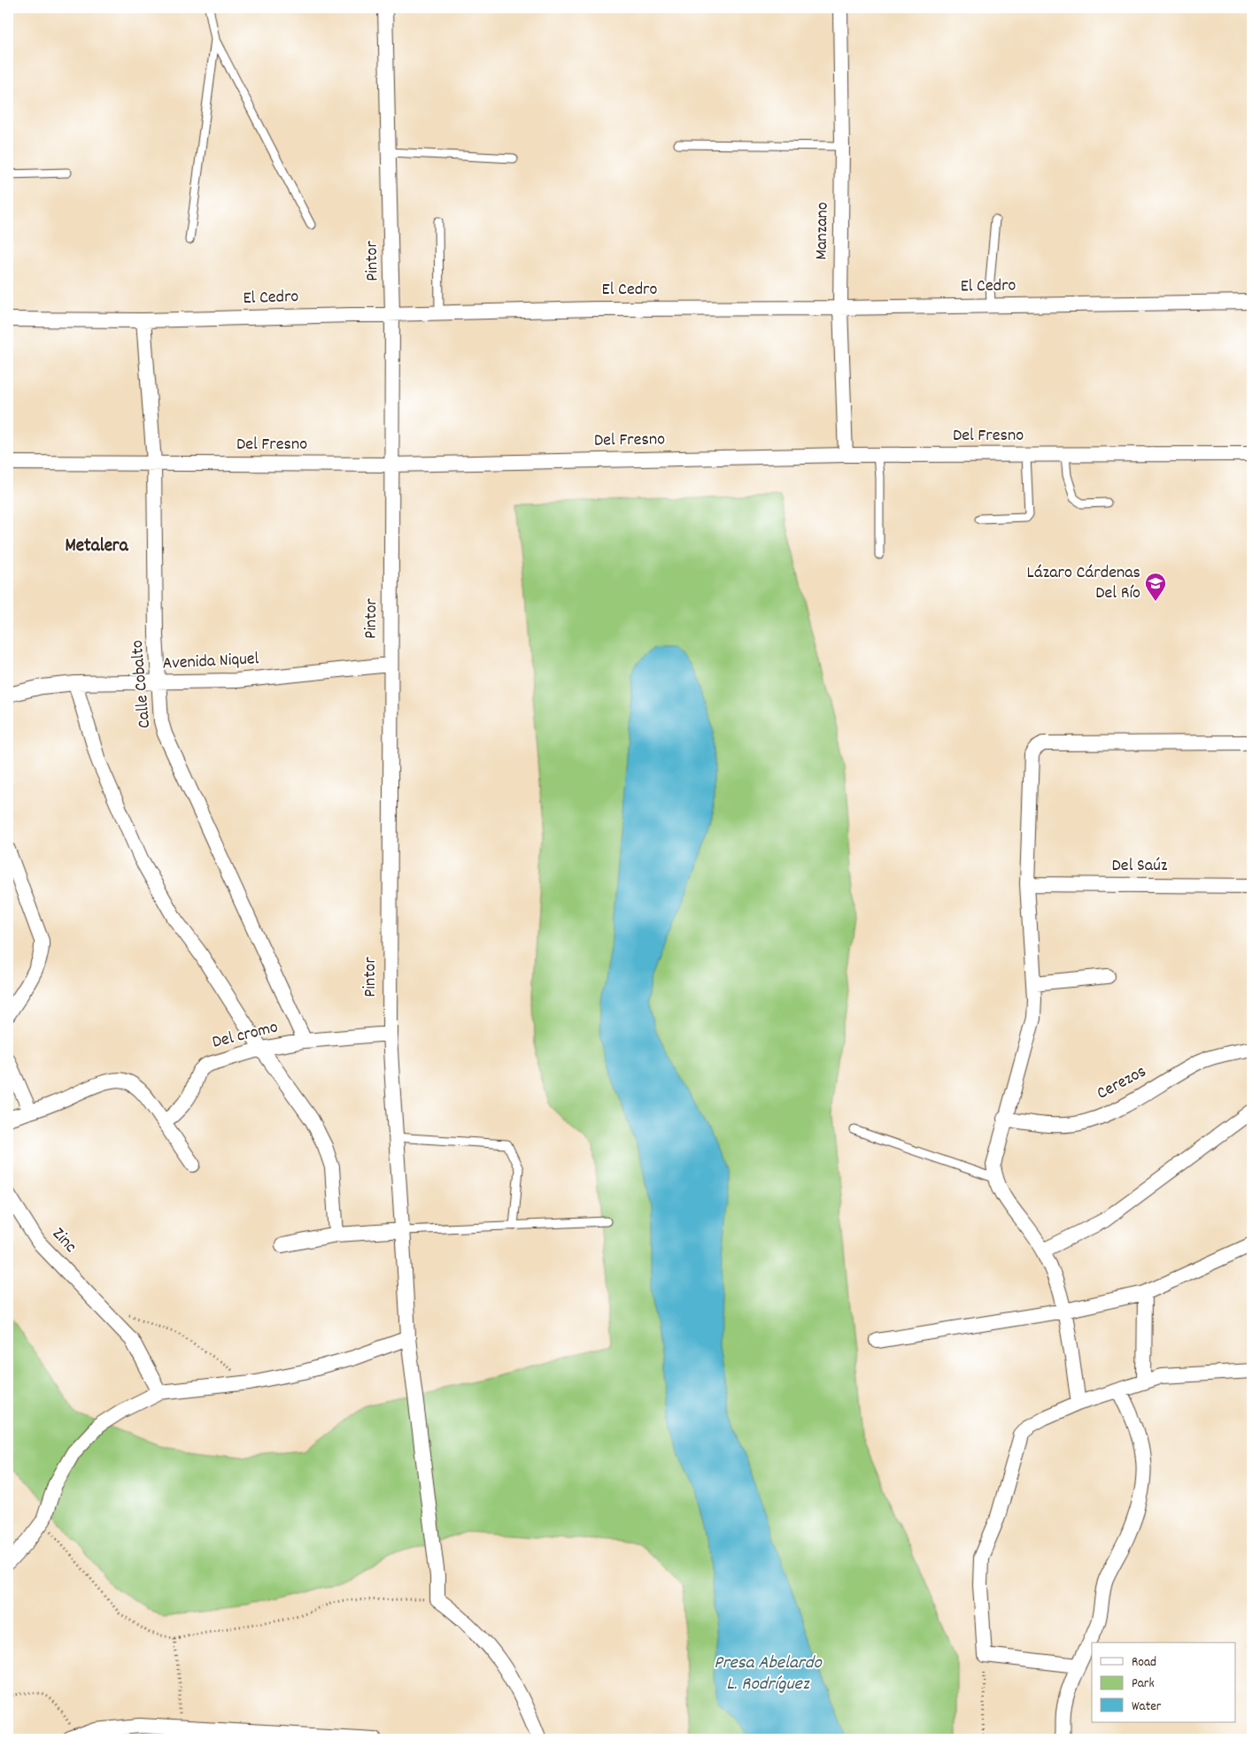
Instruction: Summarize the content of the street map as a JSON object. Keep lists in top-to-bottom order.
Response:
{
  "streets": {
    "street": [
      "Manzano",
      "Pintor",
      "El Cedro",
      "Del Fresno",
      "Avenida Niquel",
      "Calle Cobalto",
      "Del Saúz",
      "Del cromo",
      "Cerezos",
      "Zinc"
    ]
  },
  "crossings": [
    ["Manzano", "El Cedro"],
    ["Manzano", "Del Fresno"],
    ["Pintor", "El Cedro"],
    ["Pintor", "Del Fresno"],
    ["Pintor", "Avenida Niquel"],
    ["Pintor", "Del cromo"],
    ["El Cedro", "Calle Cobalto"],
    ["Del Fresno", "Calle Cobalto"],
    ["Avenida Niquel", "Calle Cobalto"],
    ["Calle Cobalto", "Del cromo"]
  ],
  "districts": ["Metalera"],
  "water": ["Presa Abelardo L. Rodríguez"],
  "places": {
    "school or university": ["Lázaro Cárdenas Del Río"]
  },
  "legend": ["Road", "Park", "Water"]
}
